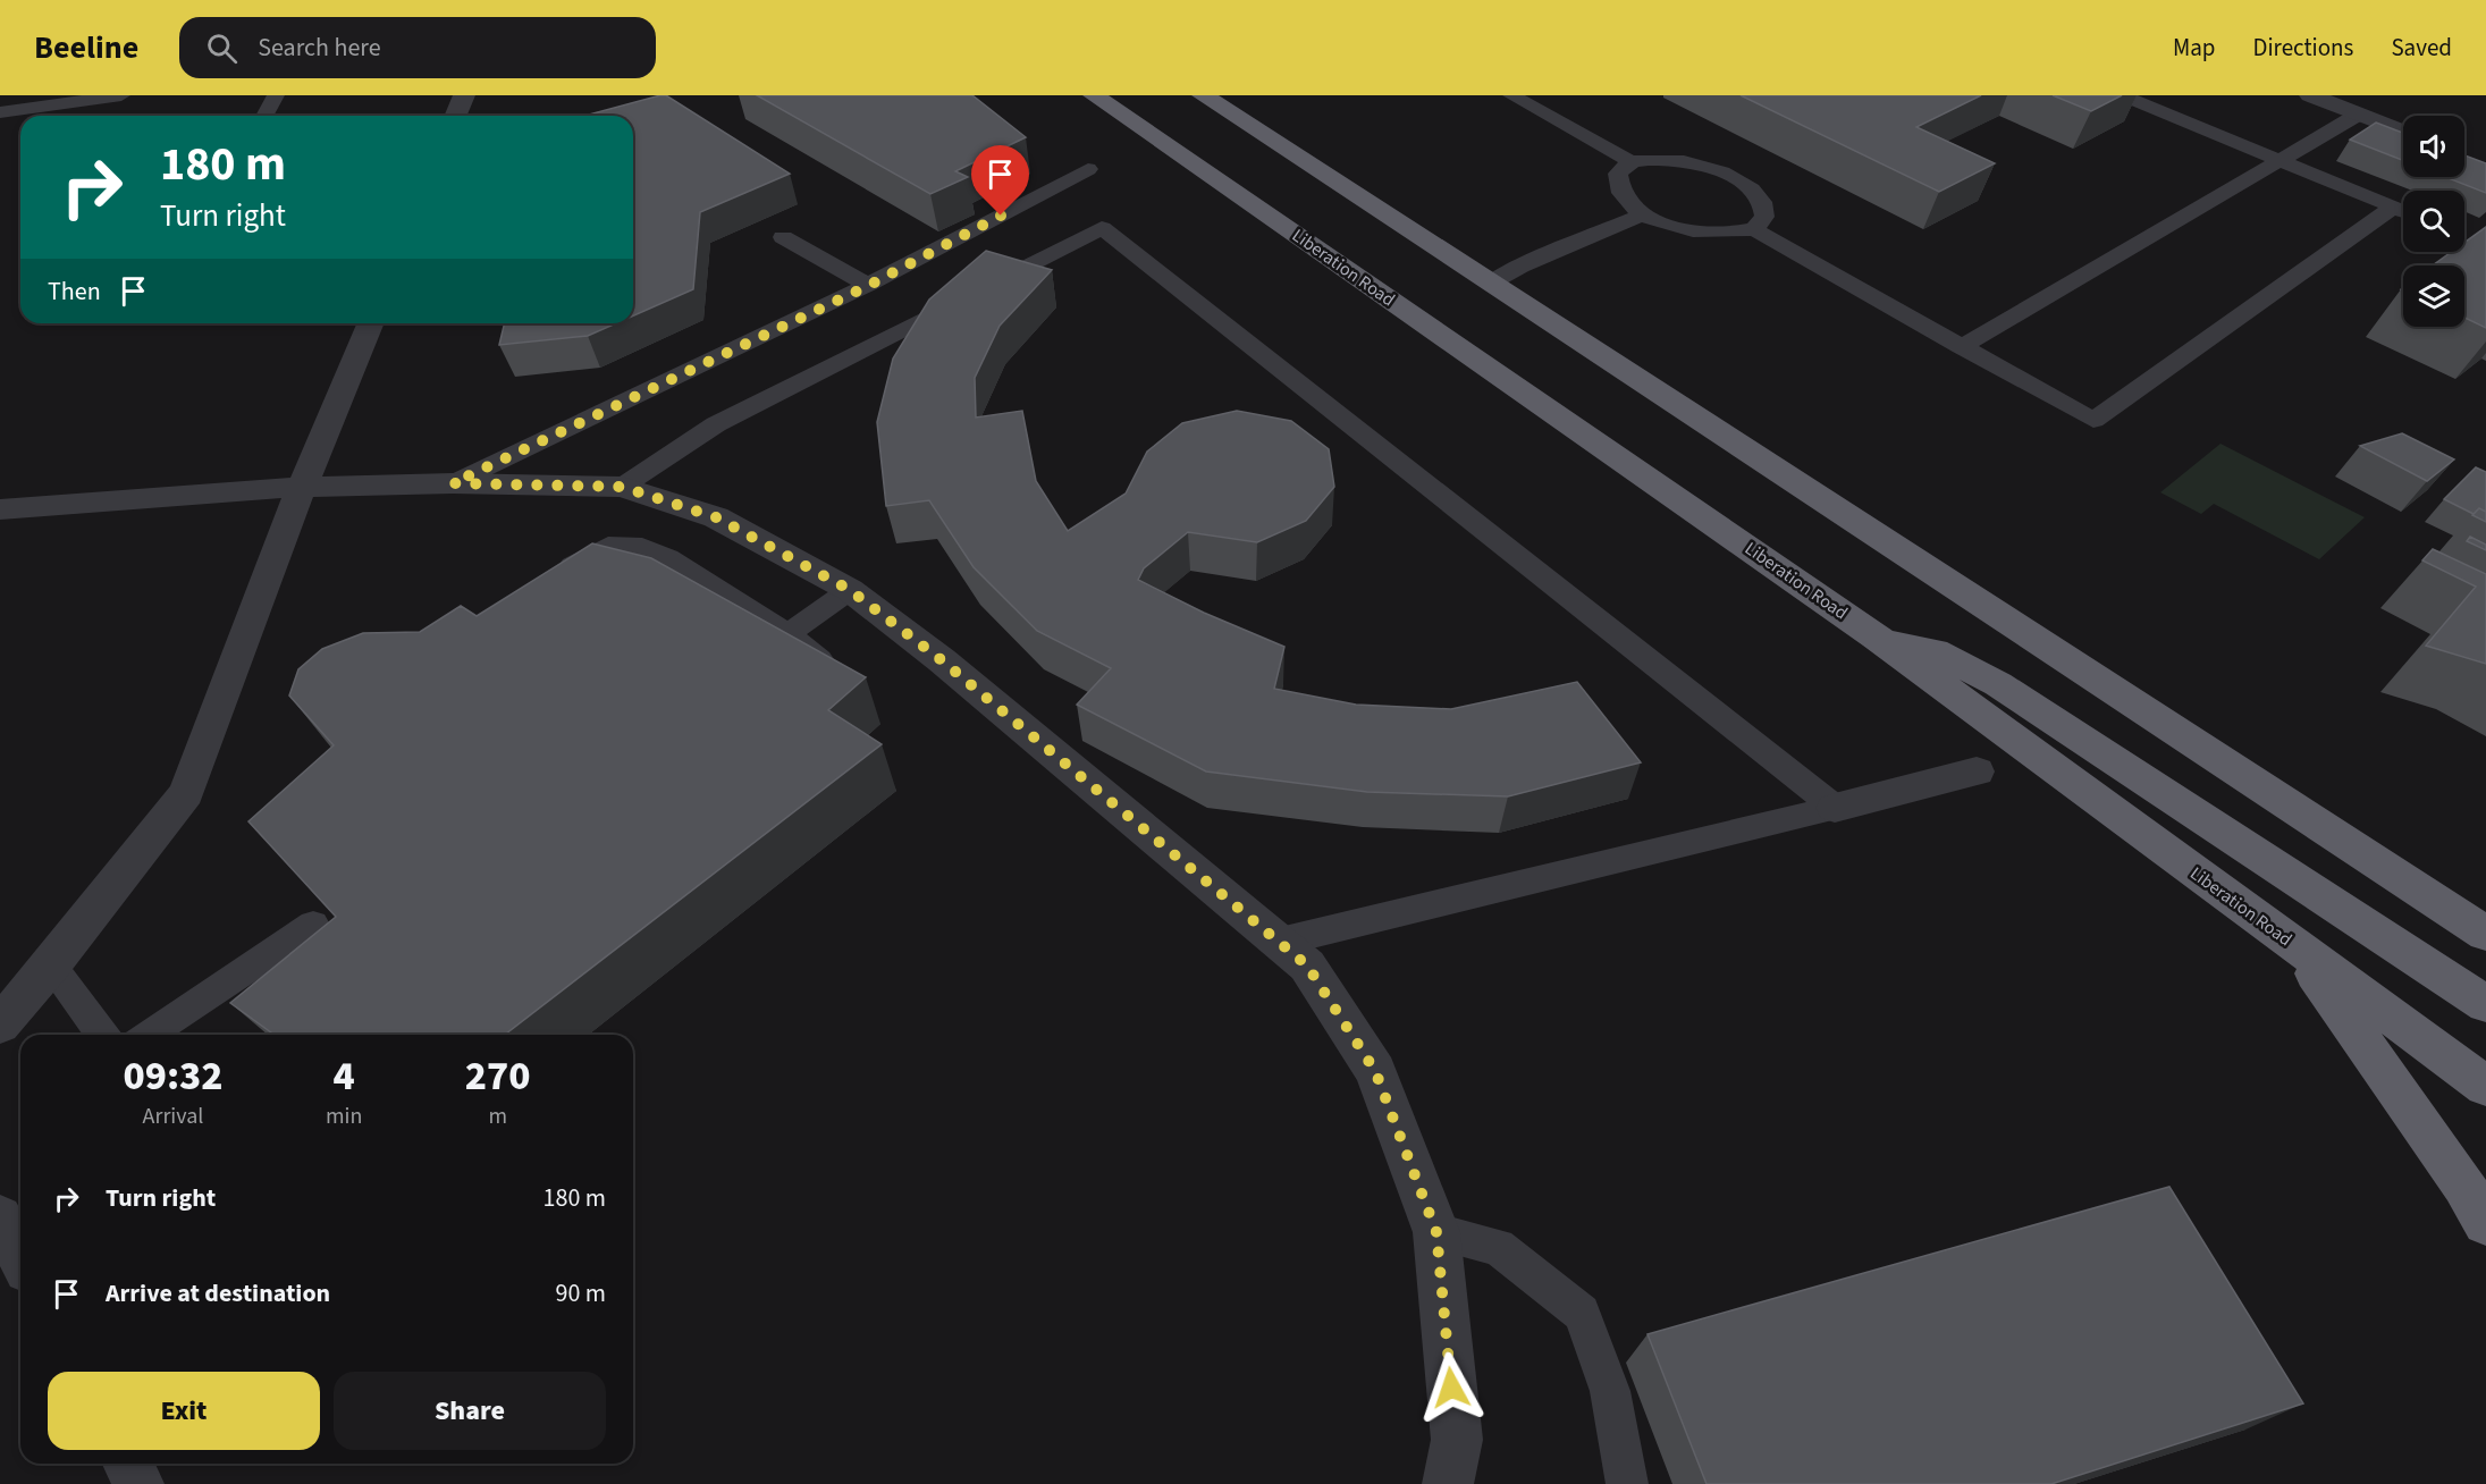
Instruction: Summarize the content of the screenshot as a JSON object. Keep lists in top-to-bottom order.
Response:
{
  "streets": {
    "highway": ["Liberation Road"]
  },
  "page": {
    "header": "Beeline",
    "search": "Search here",
    "nav": ["Map", "Directions", "Saved"],
    "turn": ["180 m", "Turn right"],
    "then": "Then",
    "eta": [
      "09:32",
      "Arrival",
      "4",
      "min",
      "270",
      "m"
    ],
    "list": [
      {
        "name": "Turn right",
        "value": "180 m"
      },
      {
        "name": "Arrive at destination",
        "value": "90 m"
      }
    ],
    "buttons": ["Exit", "Share"]
  }
}
